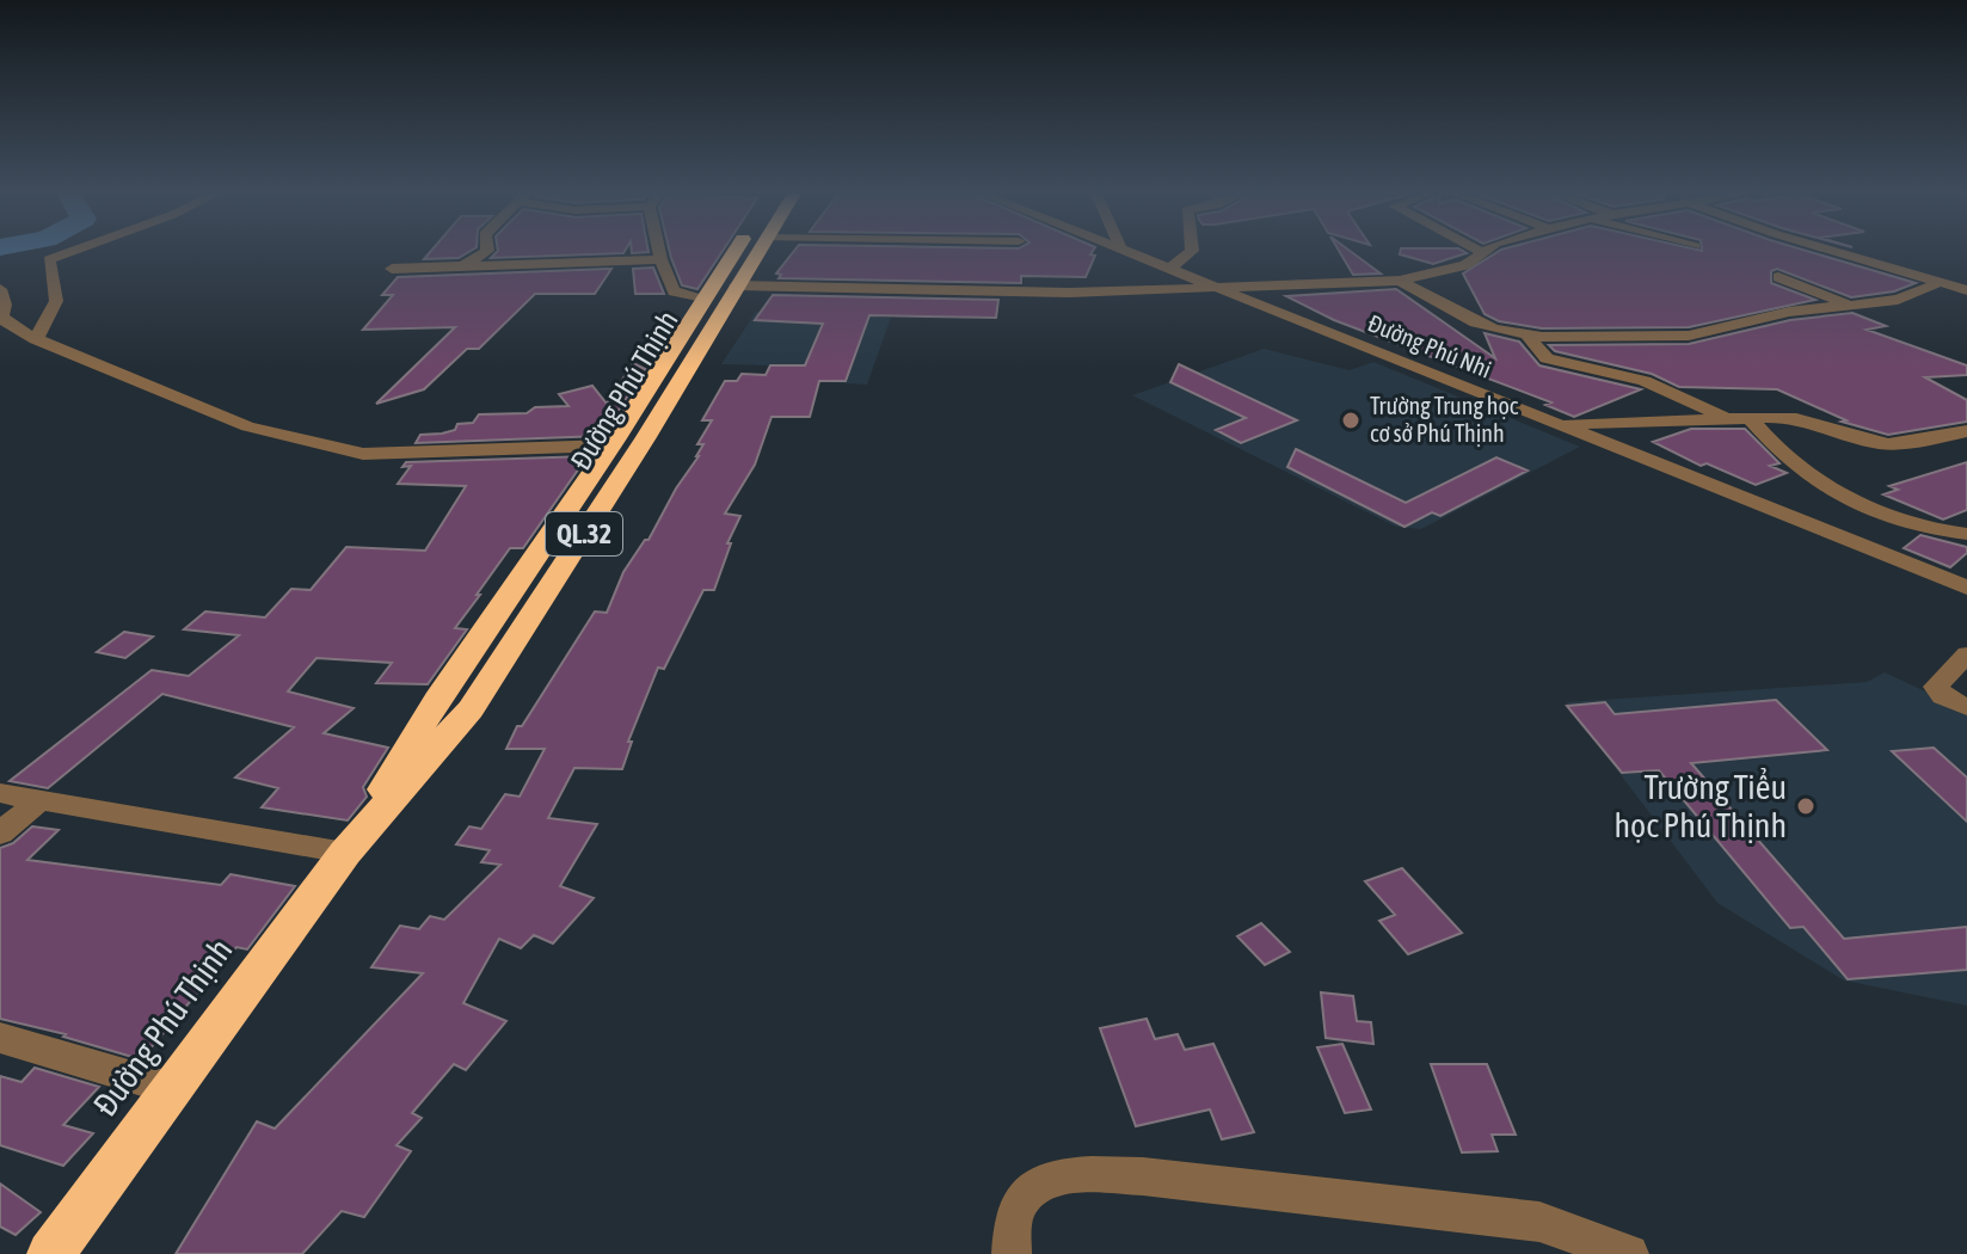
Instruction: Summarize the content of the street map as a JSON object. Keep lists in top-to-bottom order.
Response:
{
  "streets": {
    "highway": ["Đường Phú Thịnh", "QL.32"],
    "street": ["Đường Phú Nhi"]
  },
  "places": ["Trường Trung học cơ sở Phú Thịnh", "Trường Tiểu học Phú Thịnh"]
}
